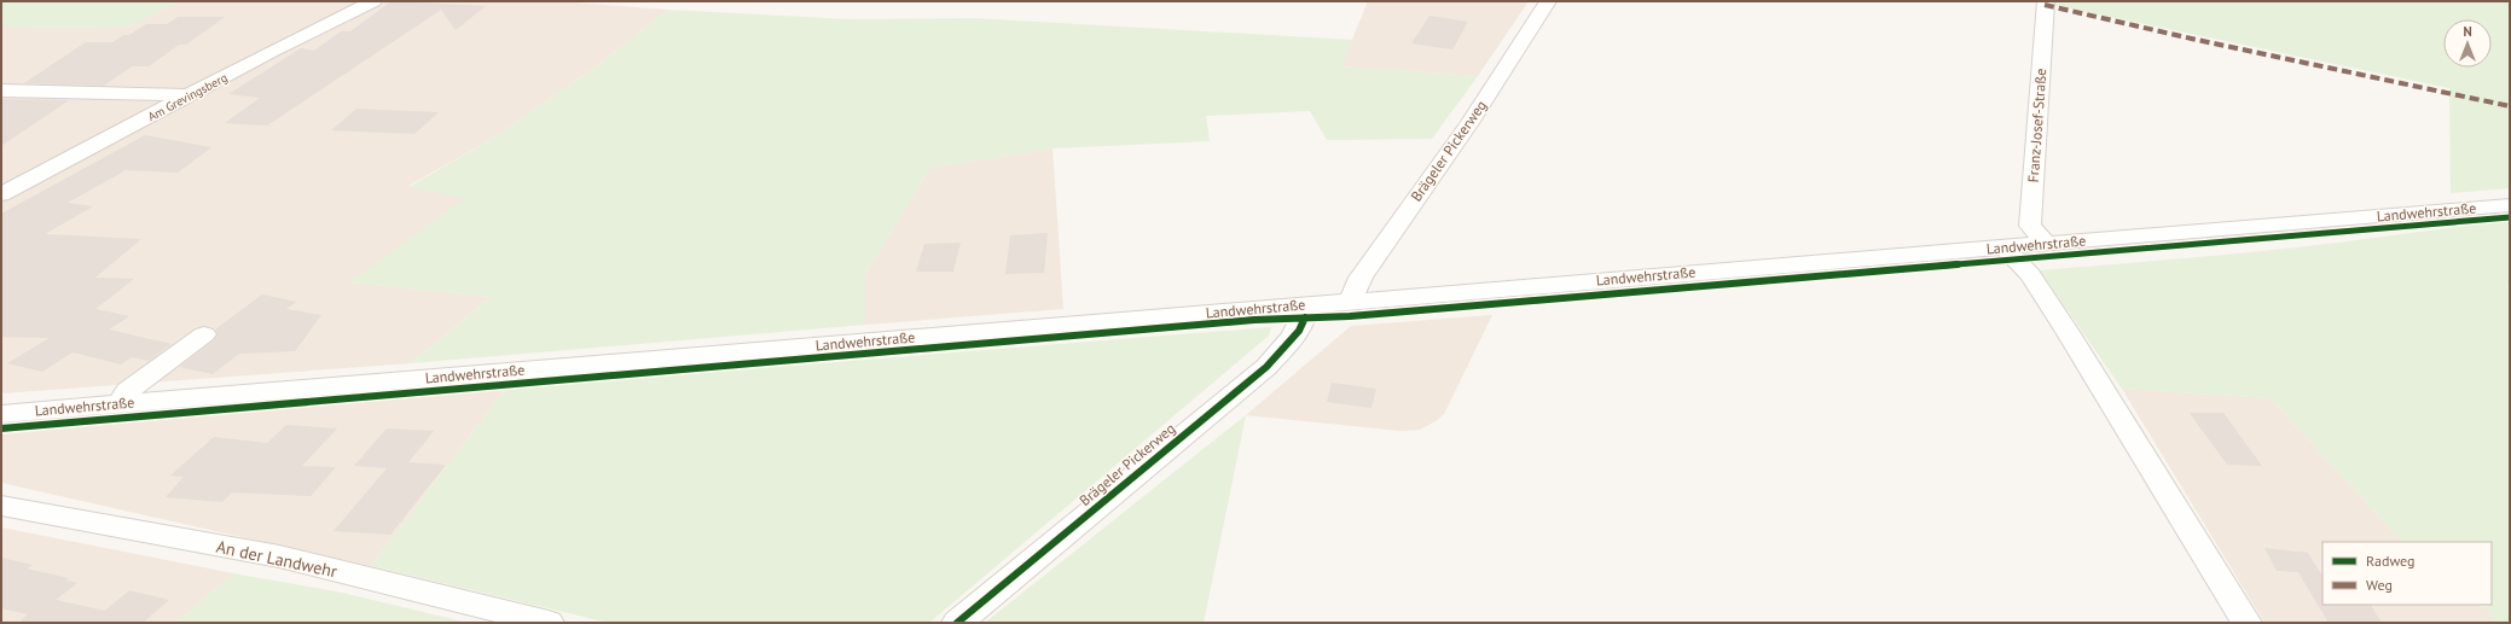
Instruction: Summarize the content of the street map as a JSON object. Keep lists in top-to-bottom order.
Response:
{
  "streets": {
    "street": [
      "Am Grevingsberg",
      "Franz-Josef-Straße",
      "Brägeler Pickerweg",
      "Landwehrstraße",
      "An der Landwehr"
    ]
  },
  "crossings": [
    ["Franz-Josef-Straße", "Landwehrstraße"],
    ["Brägeler Pickerweg", "Landwehrstraße"]
  ],
  "legend": ["Radweg", "Weg"],
  "north": "top"
}
